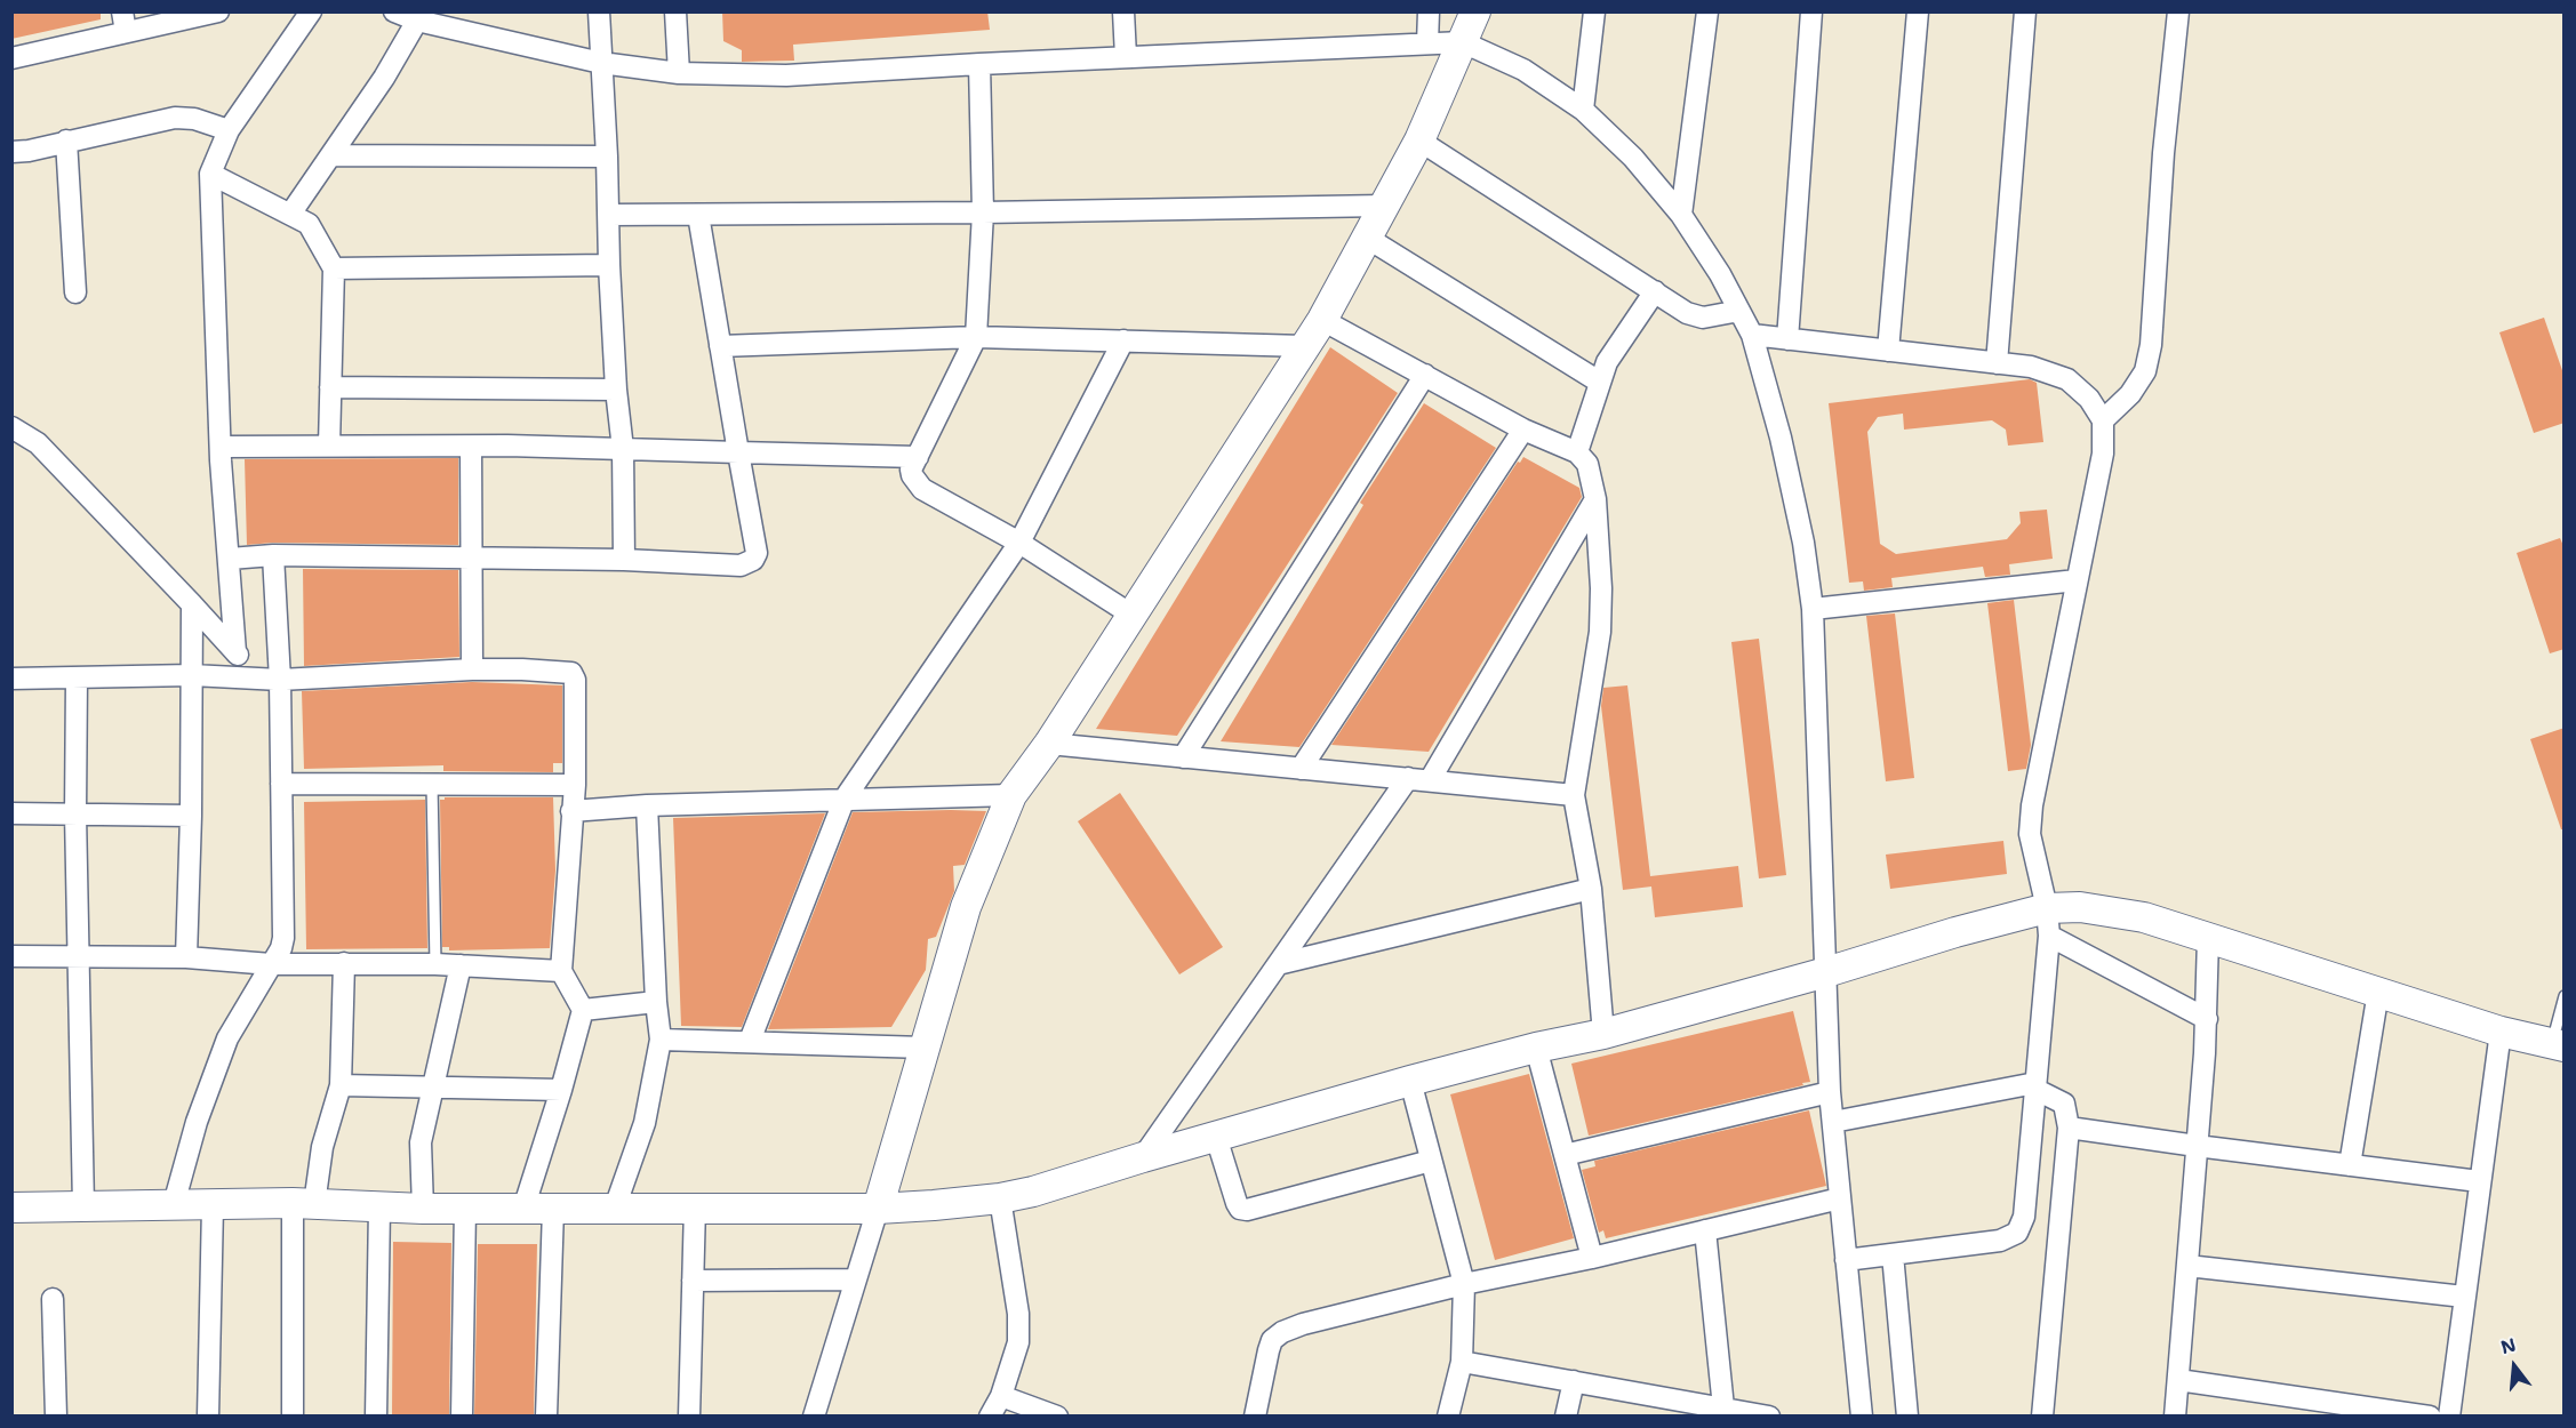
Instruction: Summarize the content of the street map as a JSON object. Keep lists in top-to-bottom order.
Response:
{
  "north": "top"
}
